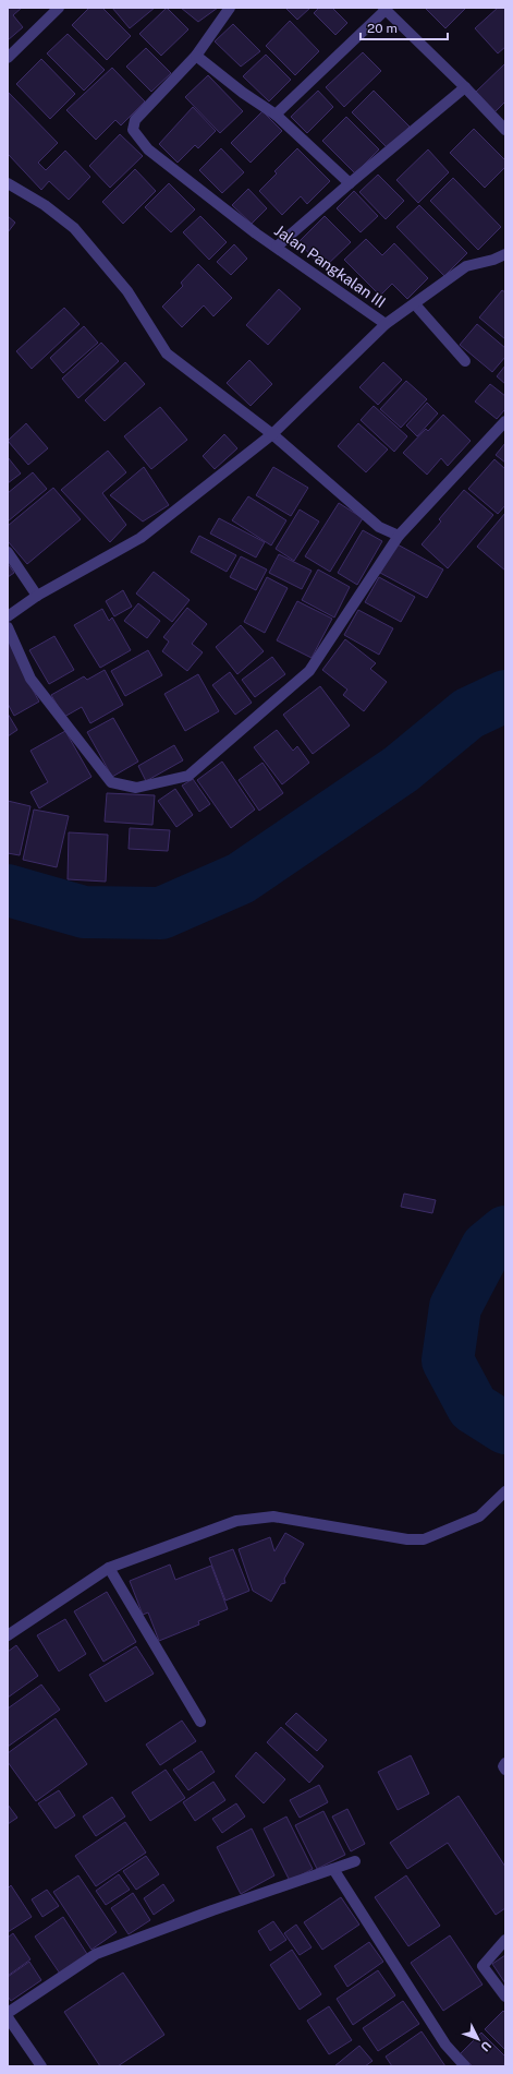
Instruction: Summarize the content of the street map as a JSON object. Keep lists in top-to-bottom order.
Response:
{
  "streets": {
    "street": ["Jalan Pangkalan III"]
  },
  "scale_bar": "20 m",
  "north": "bottom right"
}
